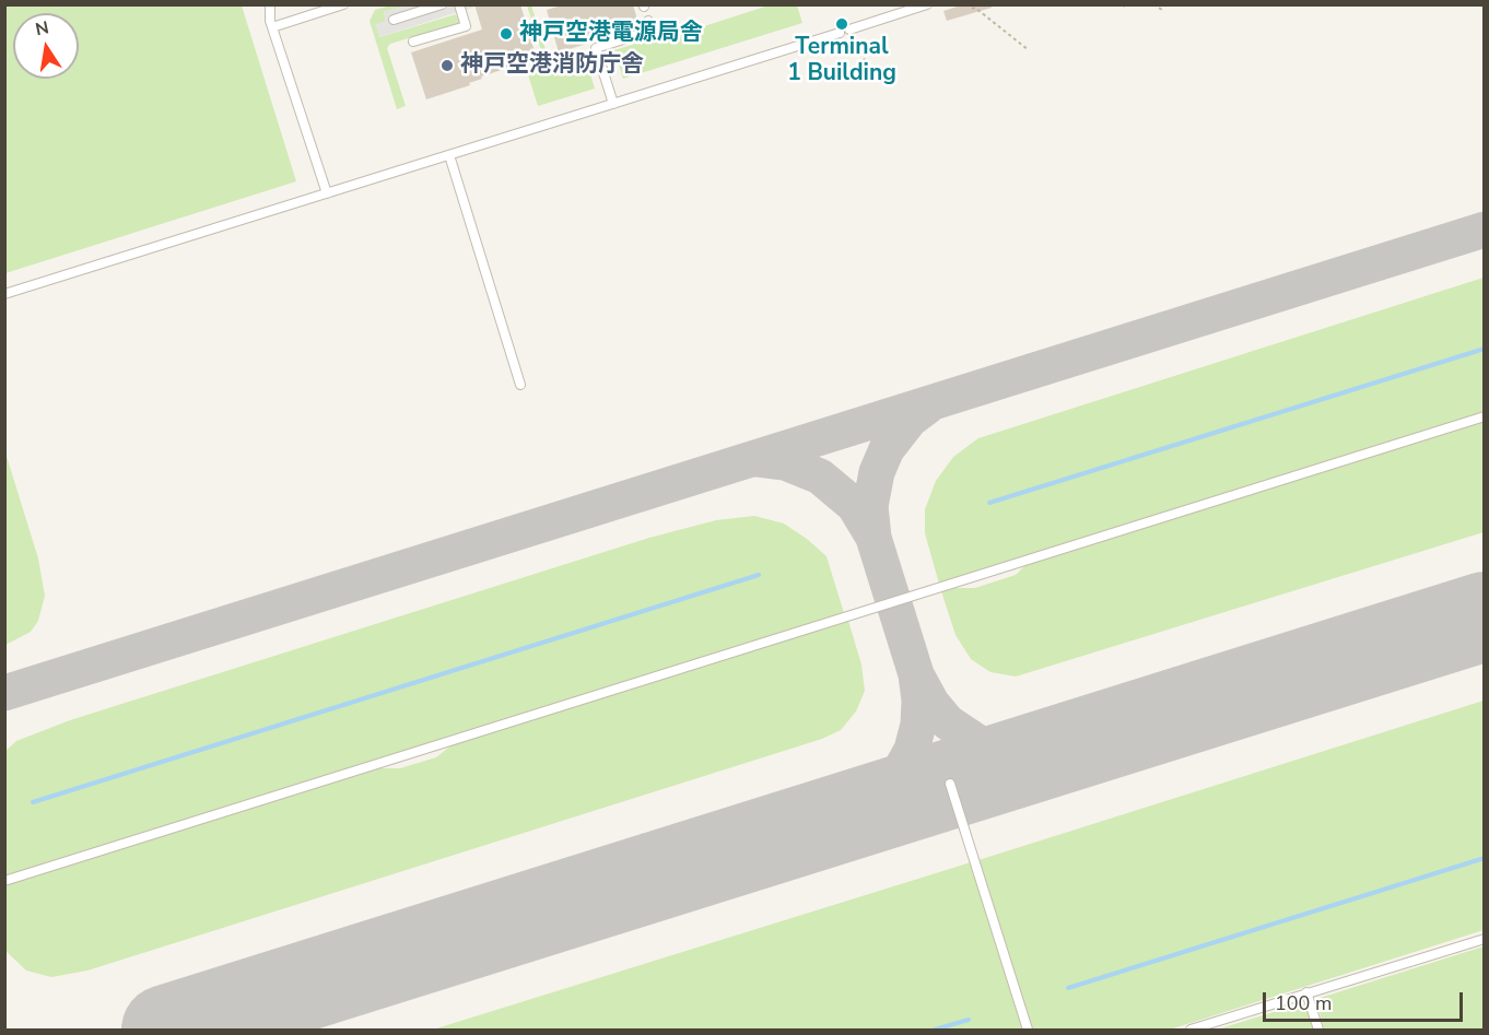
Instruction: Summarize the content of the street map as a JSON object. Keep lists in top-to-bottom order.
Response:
{
  "places": ["Terminal 1 Building", "神戸空港電源局舎", "神戸空港消防庁舎"],
  "scale_bar": "100 m",
  "north": "top"
}
